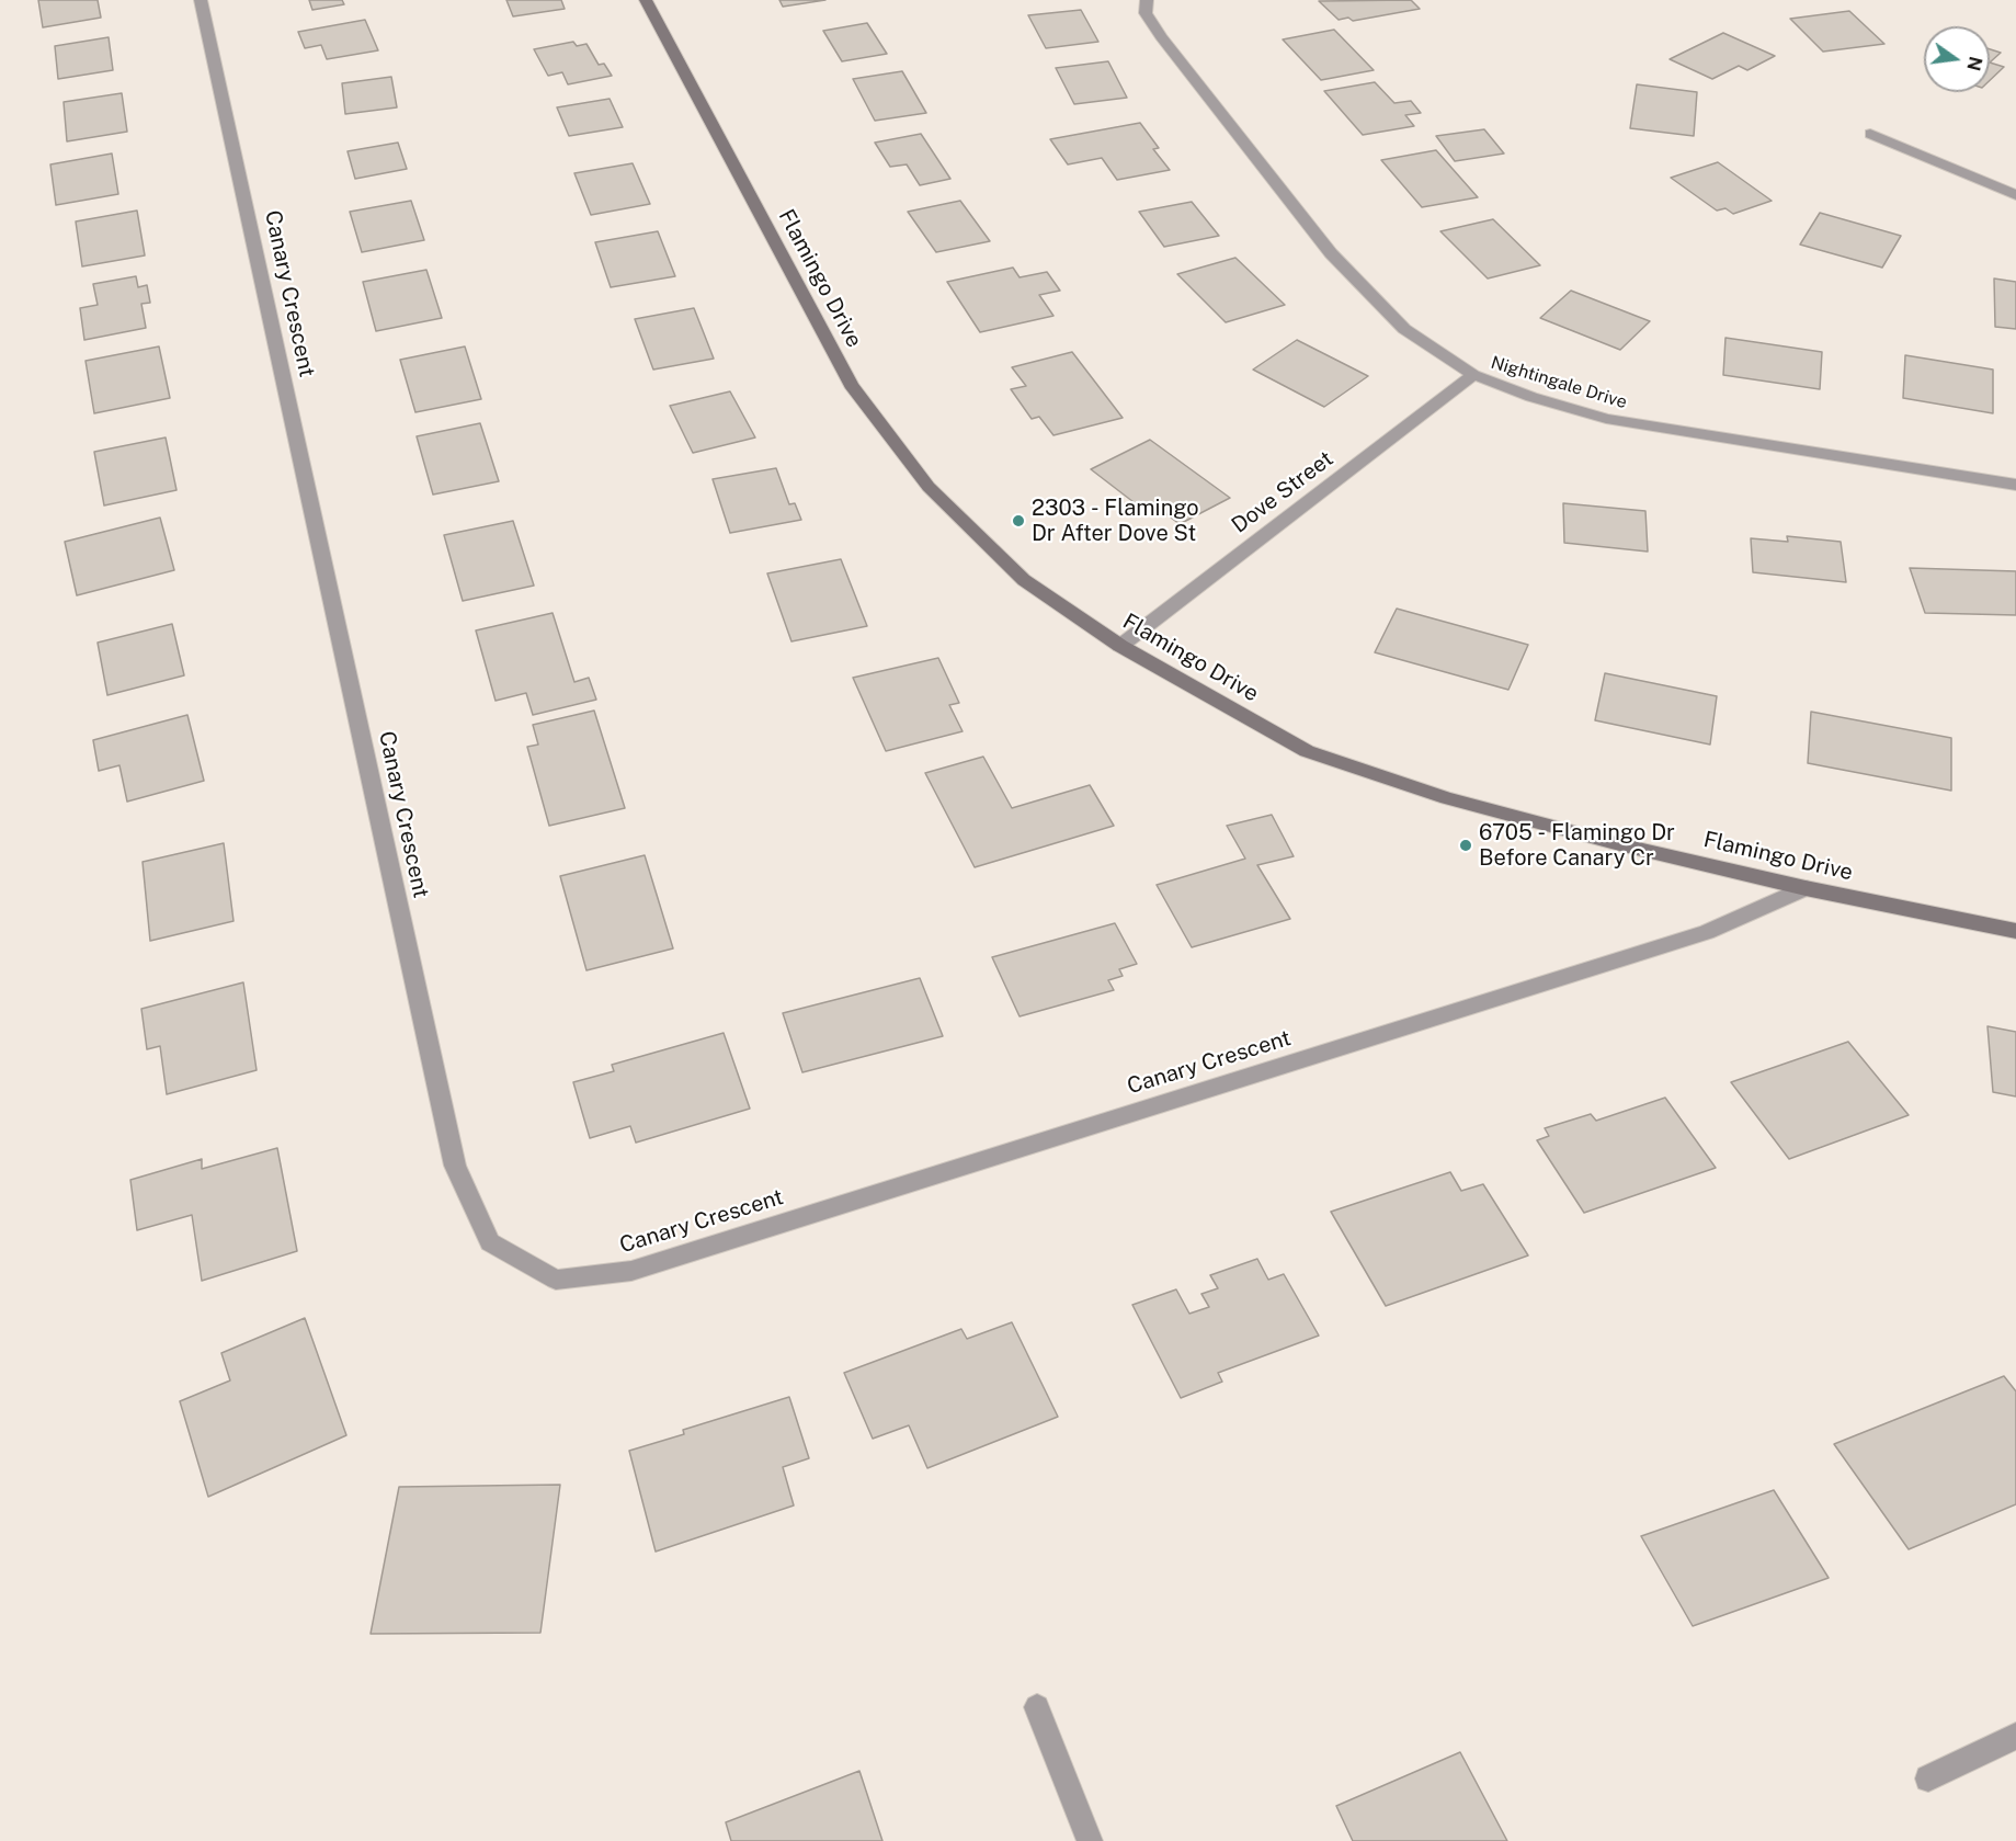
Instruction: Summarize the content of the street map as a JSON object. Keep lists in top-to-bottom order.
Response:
{
  "streets": {
    "street": [
      "Flamingo Drive",
      "Canary Crescent",
      "Nightingale Drive",
      "Dove Street"
    ]
  },
  "crossings": [
    ["Flamingo Drive", "Canary Crescent"],
    ["Flamingo Drive", "Dove Street"],
    ["Nightingale Drive", "Dove Street"]
  ],
  "places": ["2303 - Flamingo Dr After Dove St", "6705 - Flamingo Dr Before Canary Cr"],
  "north": "right"
}
